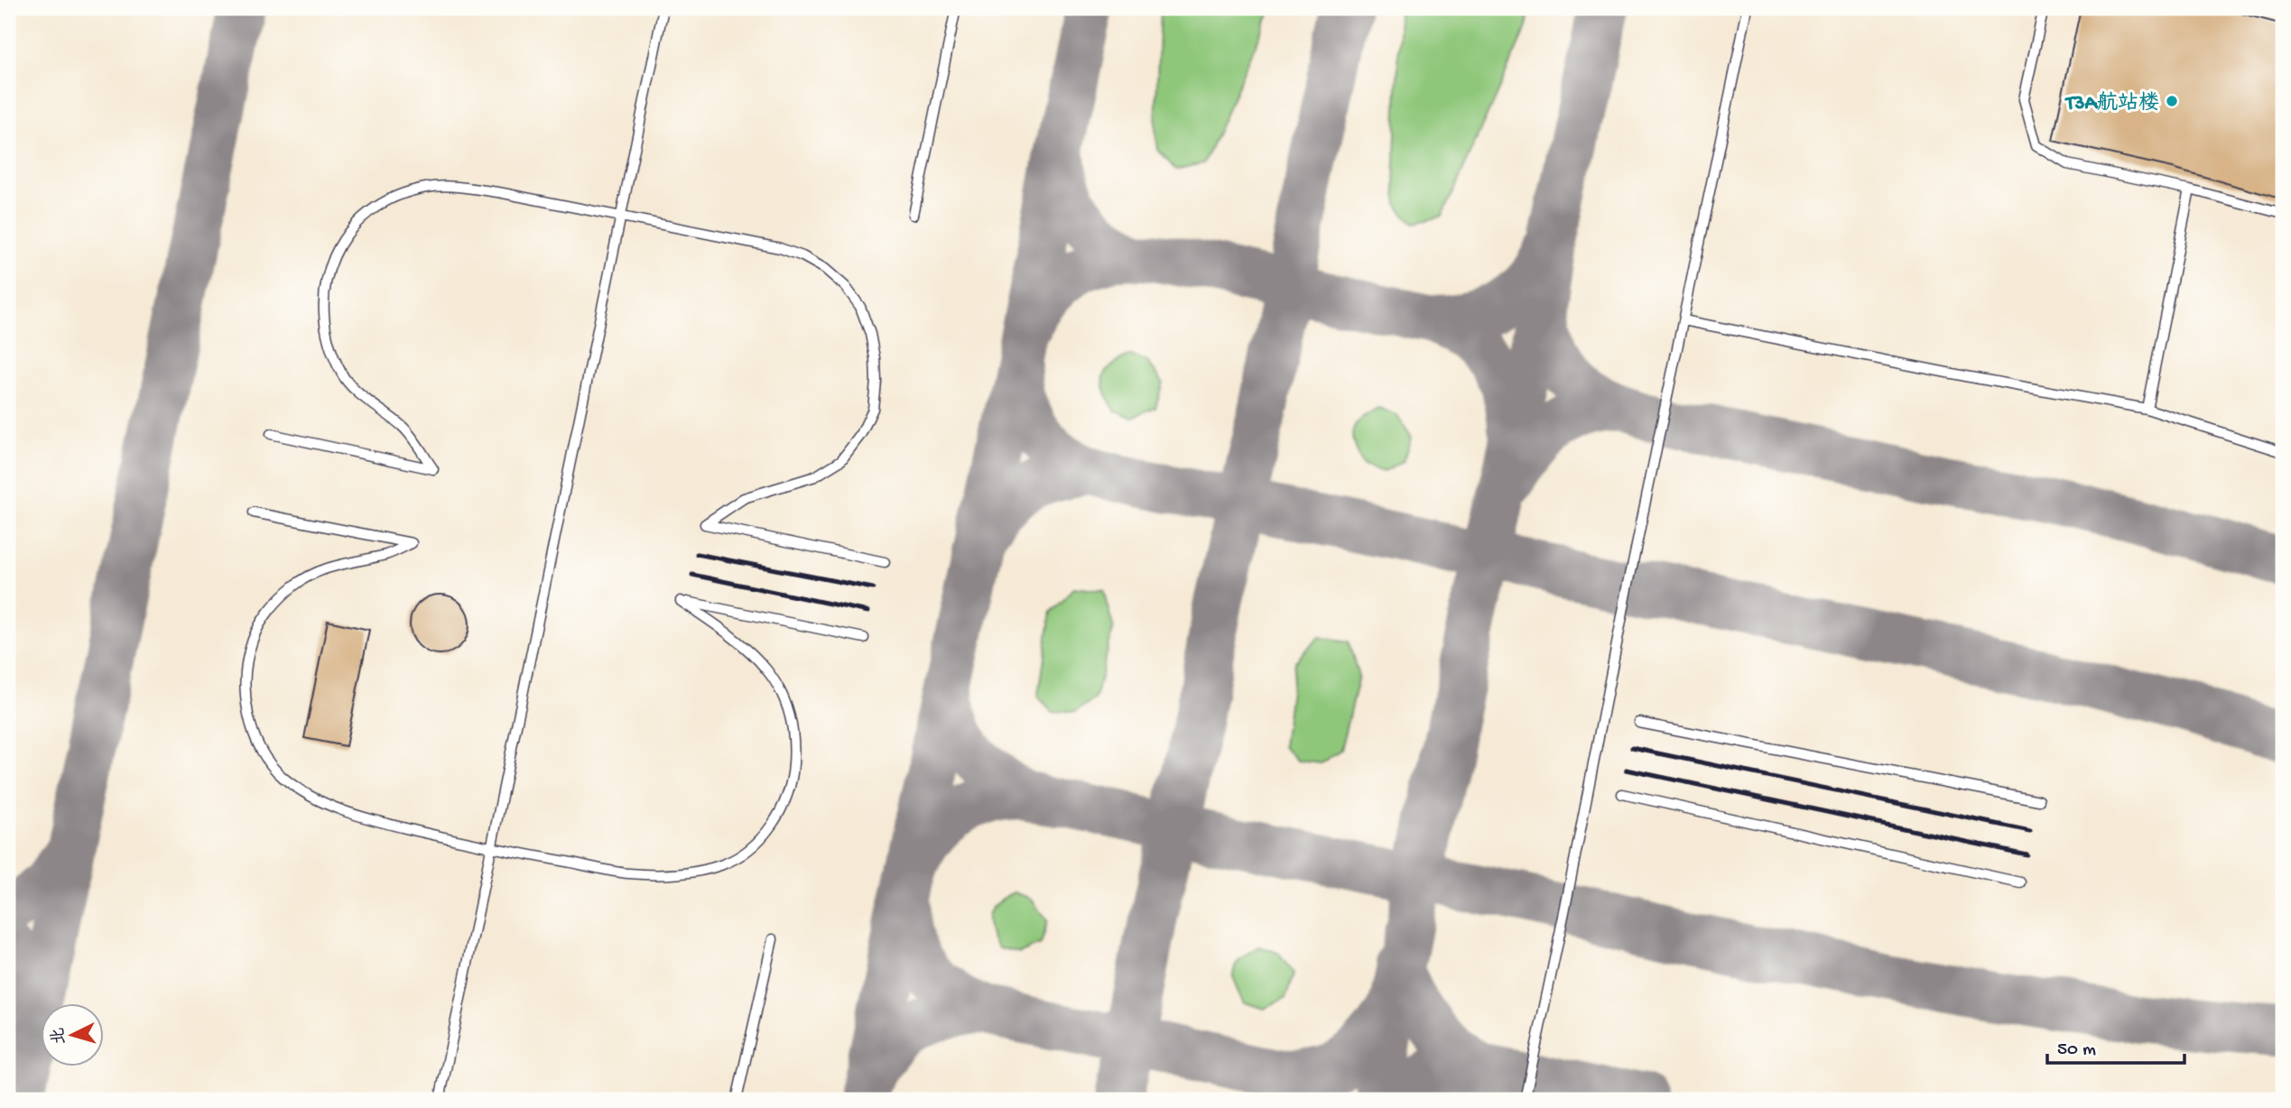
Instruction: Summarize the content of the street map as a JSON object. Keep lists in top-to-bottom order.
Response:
{
  "places": ["T3A航站楼"],
  "scale_bar": "50 m",
  "north": "left"
}
